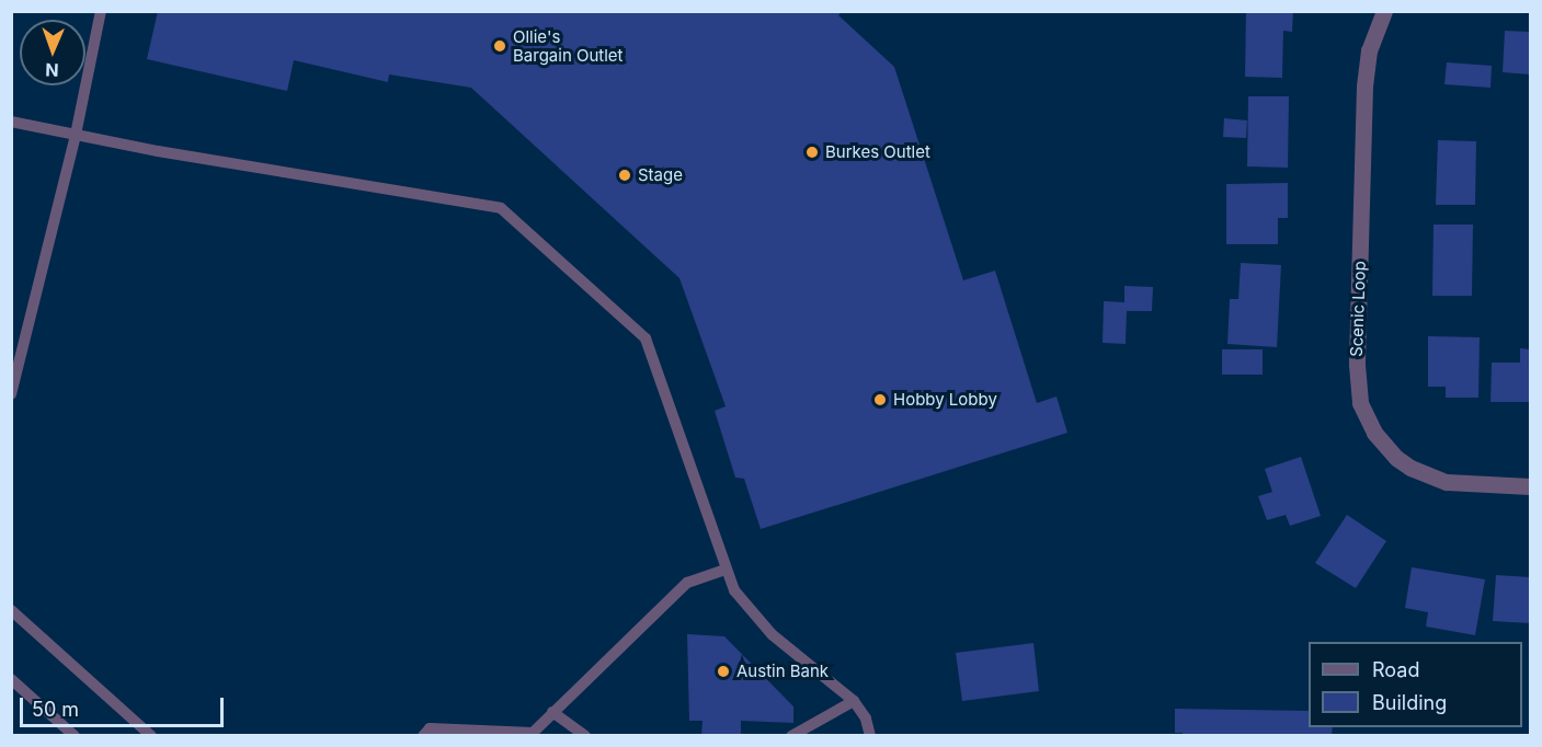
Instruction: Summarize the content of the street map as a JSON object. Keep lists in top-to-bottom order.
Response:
{
  "streets": {
    "street": ["Scenic Loop"]
  },
  "places": [
    "Ollie's Bargain Outlet",
    "Burkes Outlet",
    "Stage",
    "Hobby Lobby",
    "Austin Bank"
  ],
  "legend": ["Road", "Building"],
  "scale_bar": "50 m",
  "north": "bottom"
}
